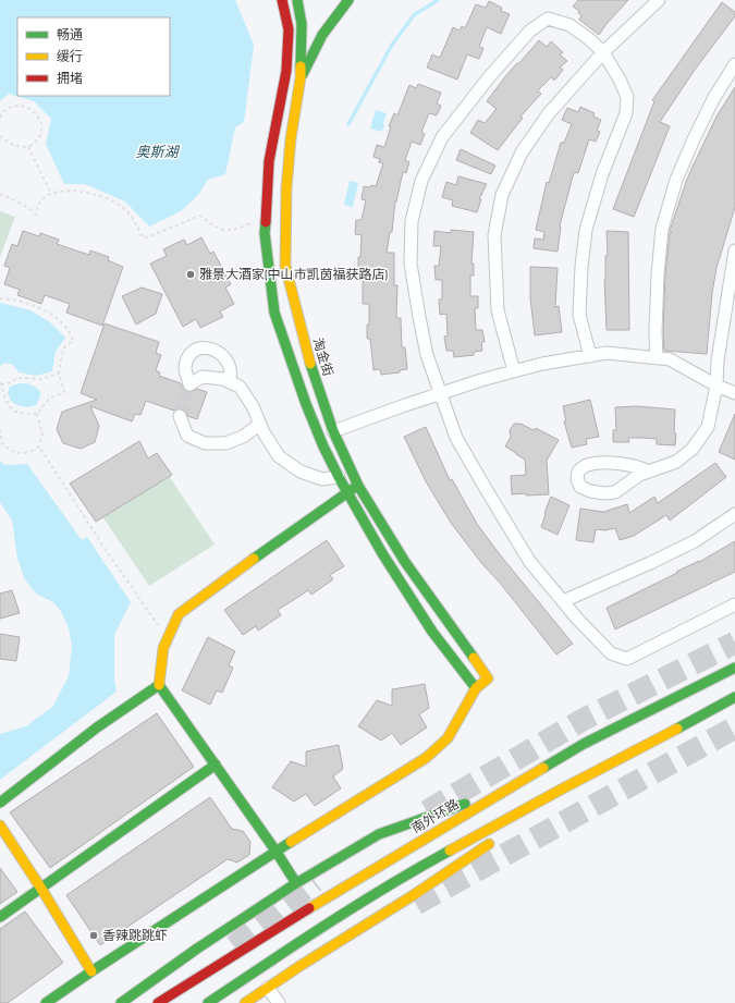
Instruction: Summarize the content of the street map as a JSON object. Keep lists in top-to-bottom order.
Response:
{
  "streets": {
    "main road": ["淘金街", "南外环路"]
  },
  "water": ["奥斯湖"],
  "places": ["雅景大酒家(中山市凯茵福获路店)", "香辣跳跳虾"],
  "legend": ["畅通", "缓行", "拥堵"]
}
